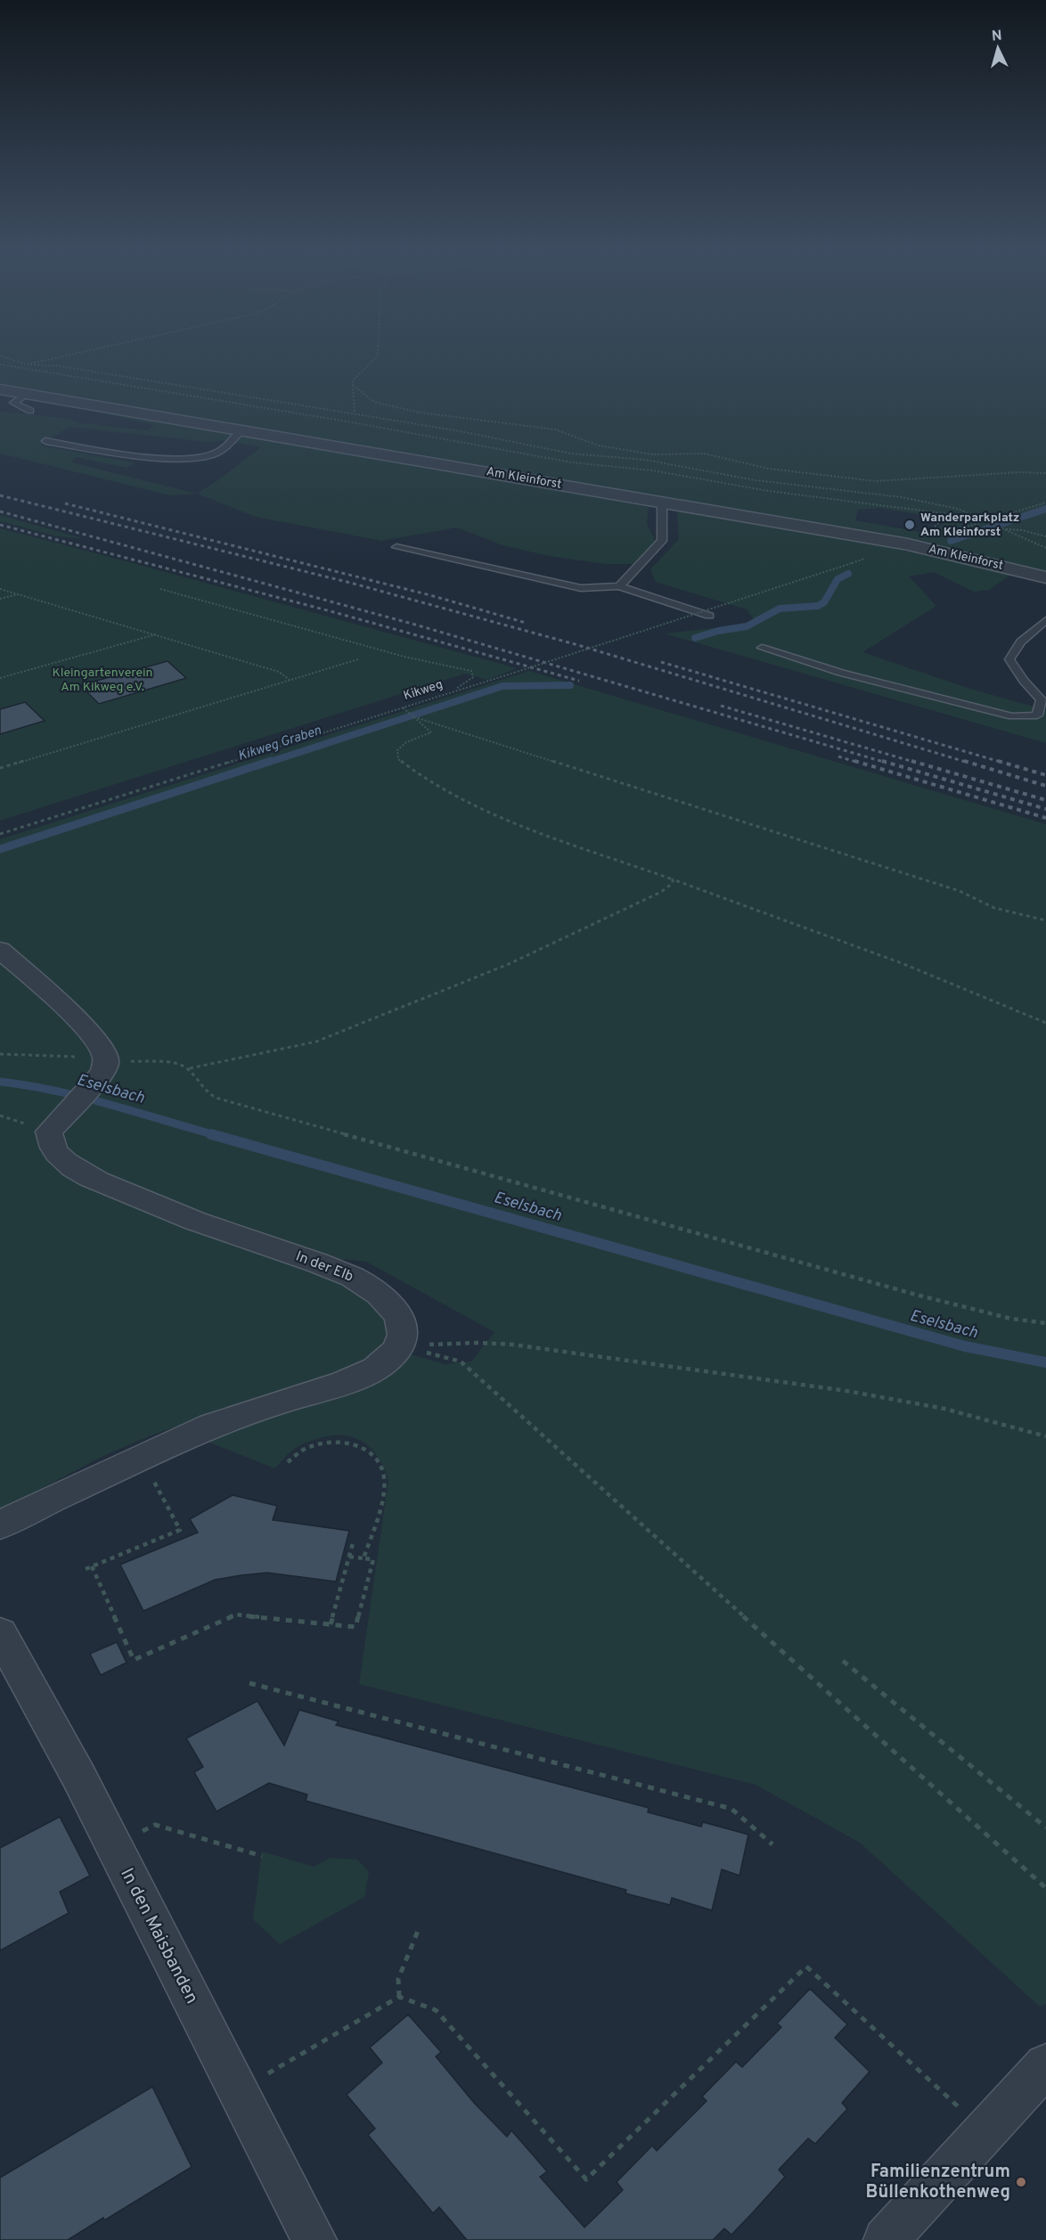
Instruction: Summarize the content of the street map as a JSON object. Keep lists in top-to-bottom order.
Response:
{
  "streets": {
    "street": ["Am Kleinforst", "In der Elb", "In den Maisbanden"],
    "path": ["Kikweg"]
  },
  "water": ["Kikweg Graben", "Eselsbach"],
  "parks": ["Kleingartenverein Am Kikweg e.V."],
  "places": ["Wanderparkplatz Am Kleinforst", "Familienzentrum Büllenkothenweg"],
  "north": "top"
}
